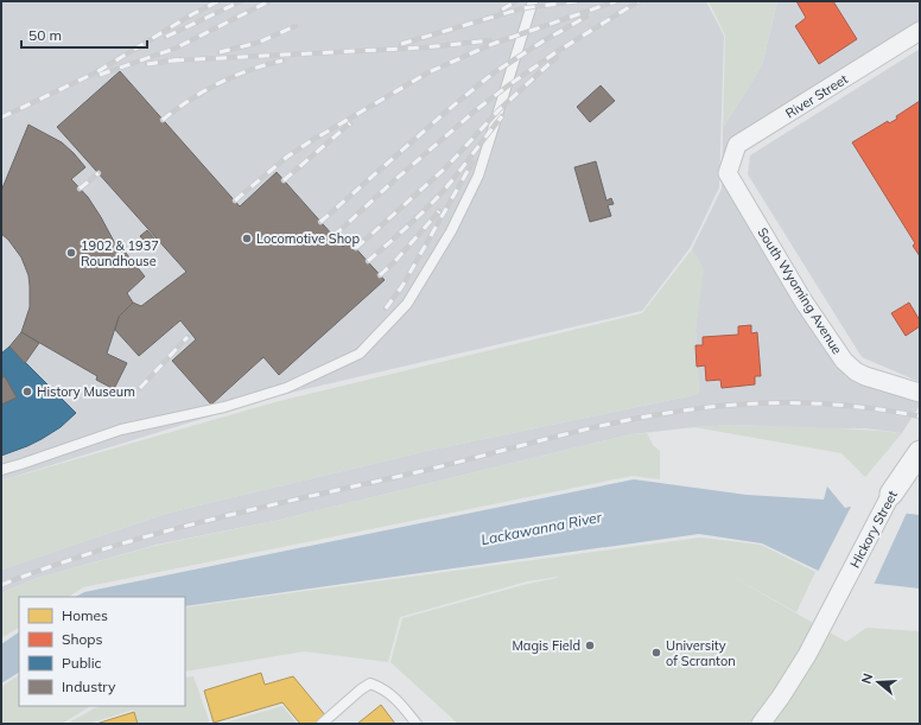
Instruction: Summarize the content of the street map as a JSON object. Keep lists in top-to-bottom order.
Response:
{
  "streets": {
    "street": ["River Street", "South Wyoming Avenue", "Hickory Street"]
  },
  "crossings": [
    ["River Street", "South Wyoming Avenue"]
  ],
  "water": ["Lackawanna River"],
  "places": [
    "Locomotive Shop",
    "1902 & 1937 Roundhouse",
    "History Museum",
    "Magis Field",
    "University of Scranton"
  ],
  "legend": [
    "Homes",
    "Shops",
    "Public",
    "Industry"
  ],
  "scale_bar": "50 m",
  "north": "left"
}
